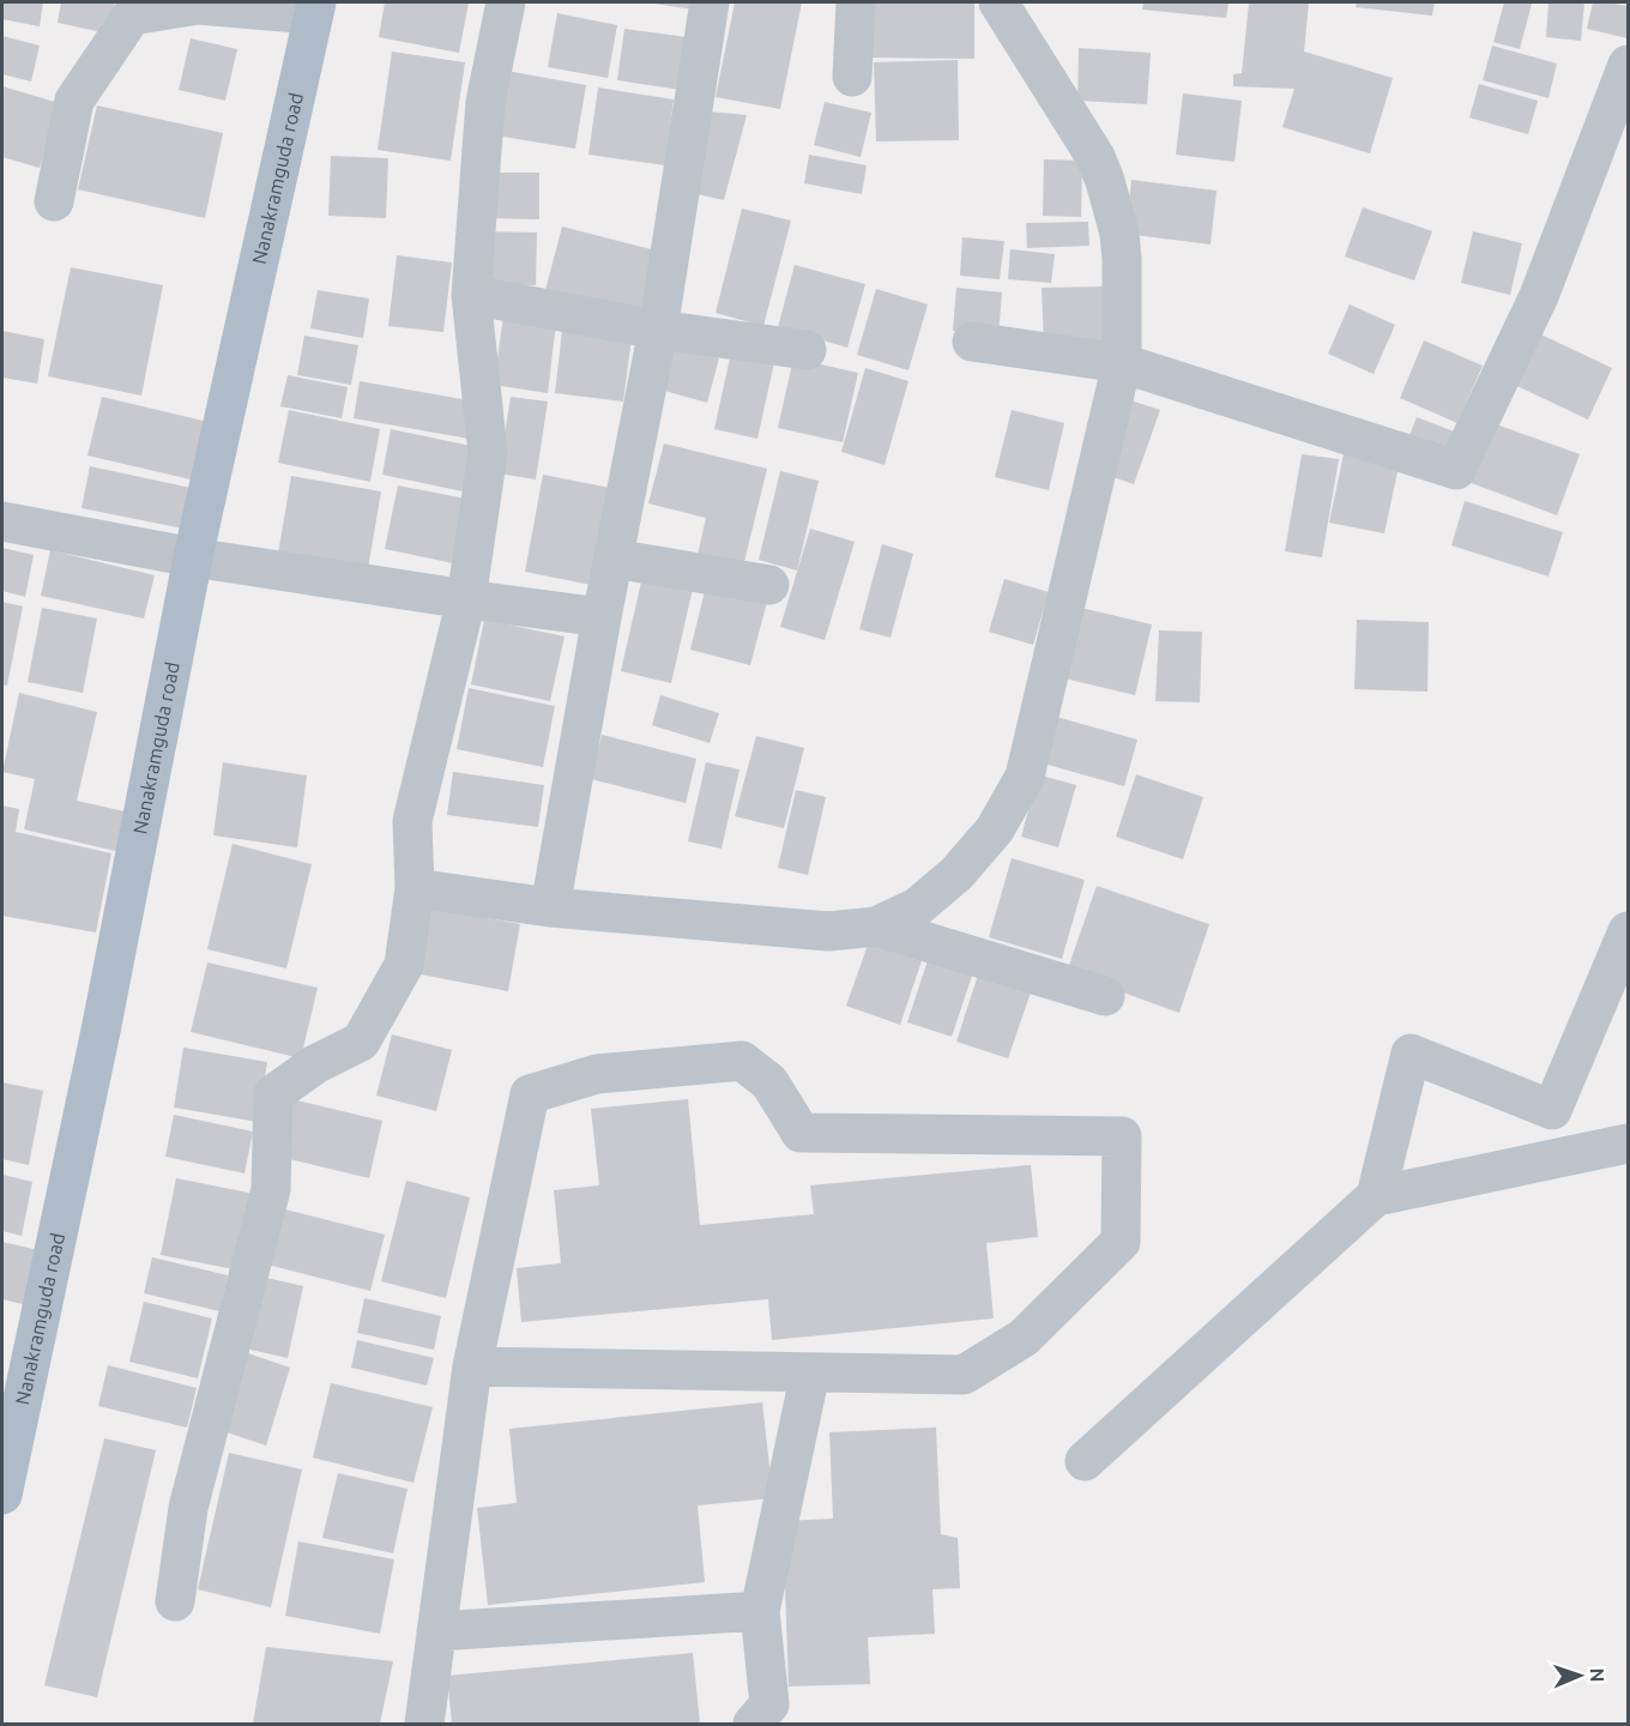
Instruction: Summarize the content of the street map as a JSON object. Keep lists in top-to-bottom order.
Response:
{
  "streets": {
    "main road": ["Nanakramguda road"]
  },
  "north": "right"
}
